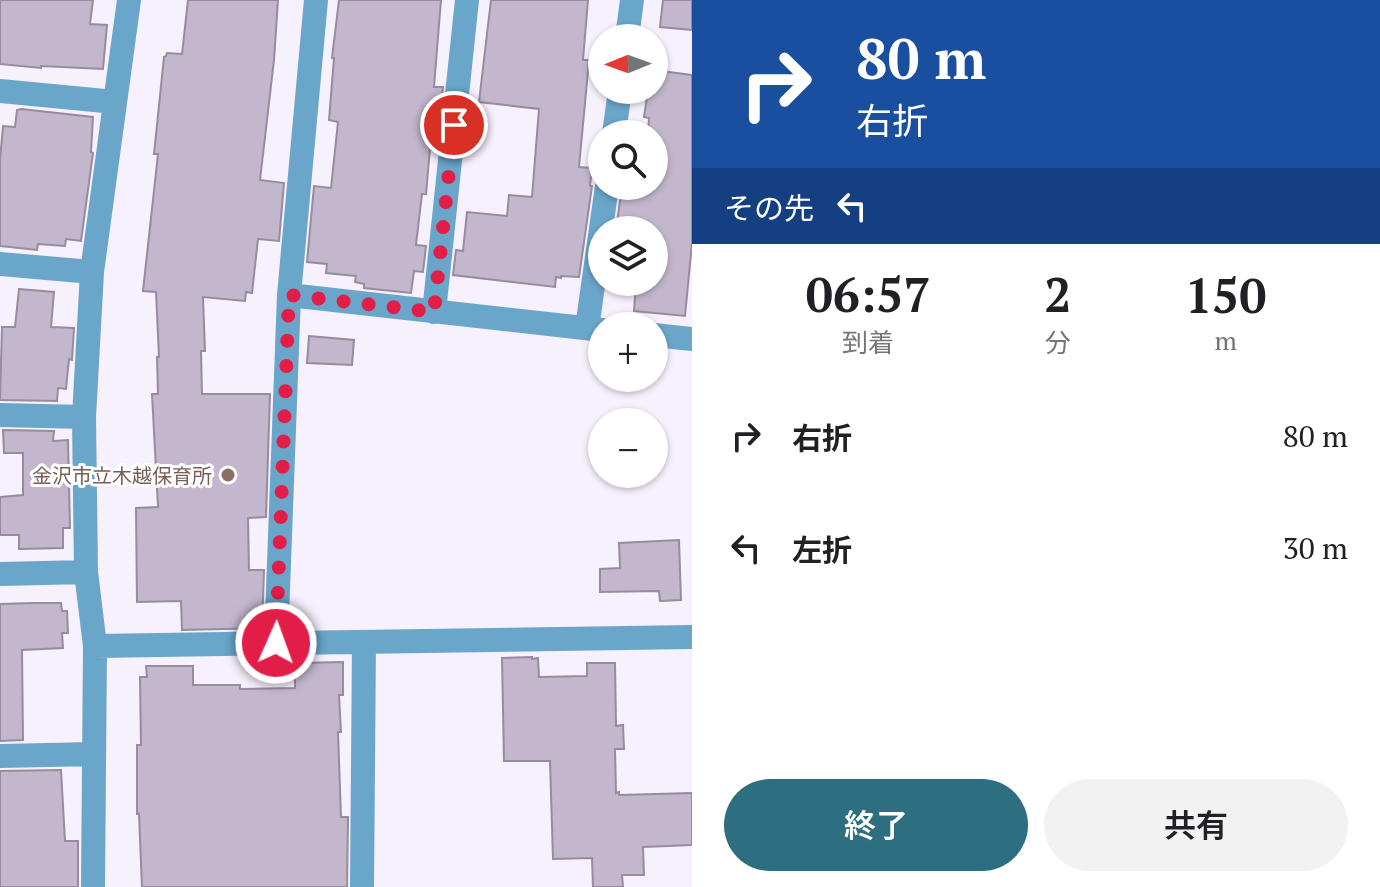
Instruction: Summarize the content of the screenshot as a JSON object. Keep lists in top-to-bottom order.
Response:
{
  "places": ["金沢市立木越保育所"],
  "north": "left",
  "page": {
    "turn": ["80 m", "右折"],
    "map_buttons": ["+", "−"],
    "then": "その先",
    "eta": [
      "06:57",
      "到着",
      "2",
      "分",
      "150",
      "m"
    ],
    "list": [
      {
        "name": "右折",
        "value": "80 m"
      },
      {
        "name": "左折",
        "value": "30 m"
      }
    ],
    "buttons": ["終了", "共有"]
  }
}
